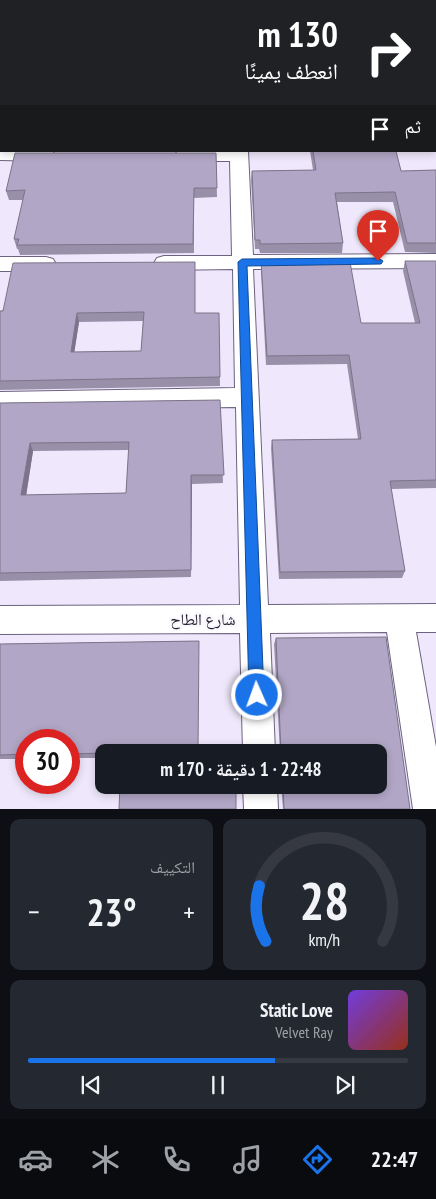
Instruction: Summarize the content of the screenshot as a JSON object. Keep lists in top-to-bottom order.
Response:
{
  "streets": {
    "street": ["شارع الطاح"]
  },
  "page": {
    "turn": ["130 m", "انعطف يمينًا"],
    "then": "ثم",
    "limit": "30",
    "trip": "22:48 · 1 دقيقة · 170 m",
    "tile": "التكييف",
    "heat": ["−", "23°", "+"],
    "song": ["Static Love", "Velvet Ray"],
    "tabs": "22:47",
    "gauge": ["28", "km/h"]
  }
}
